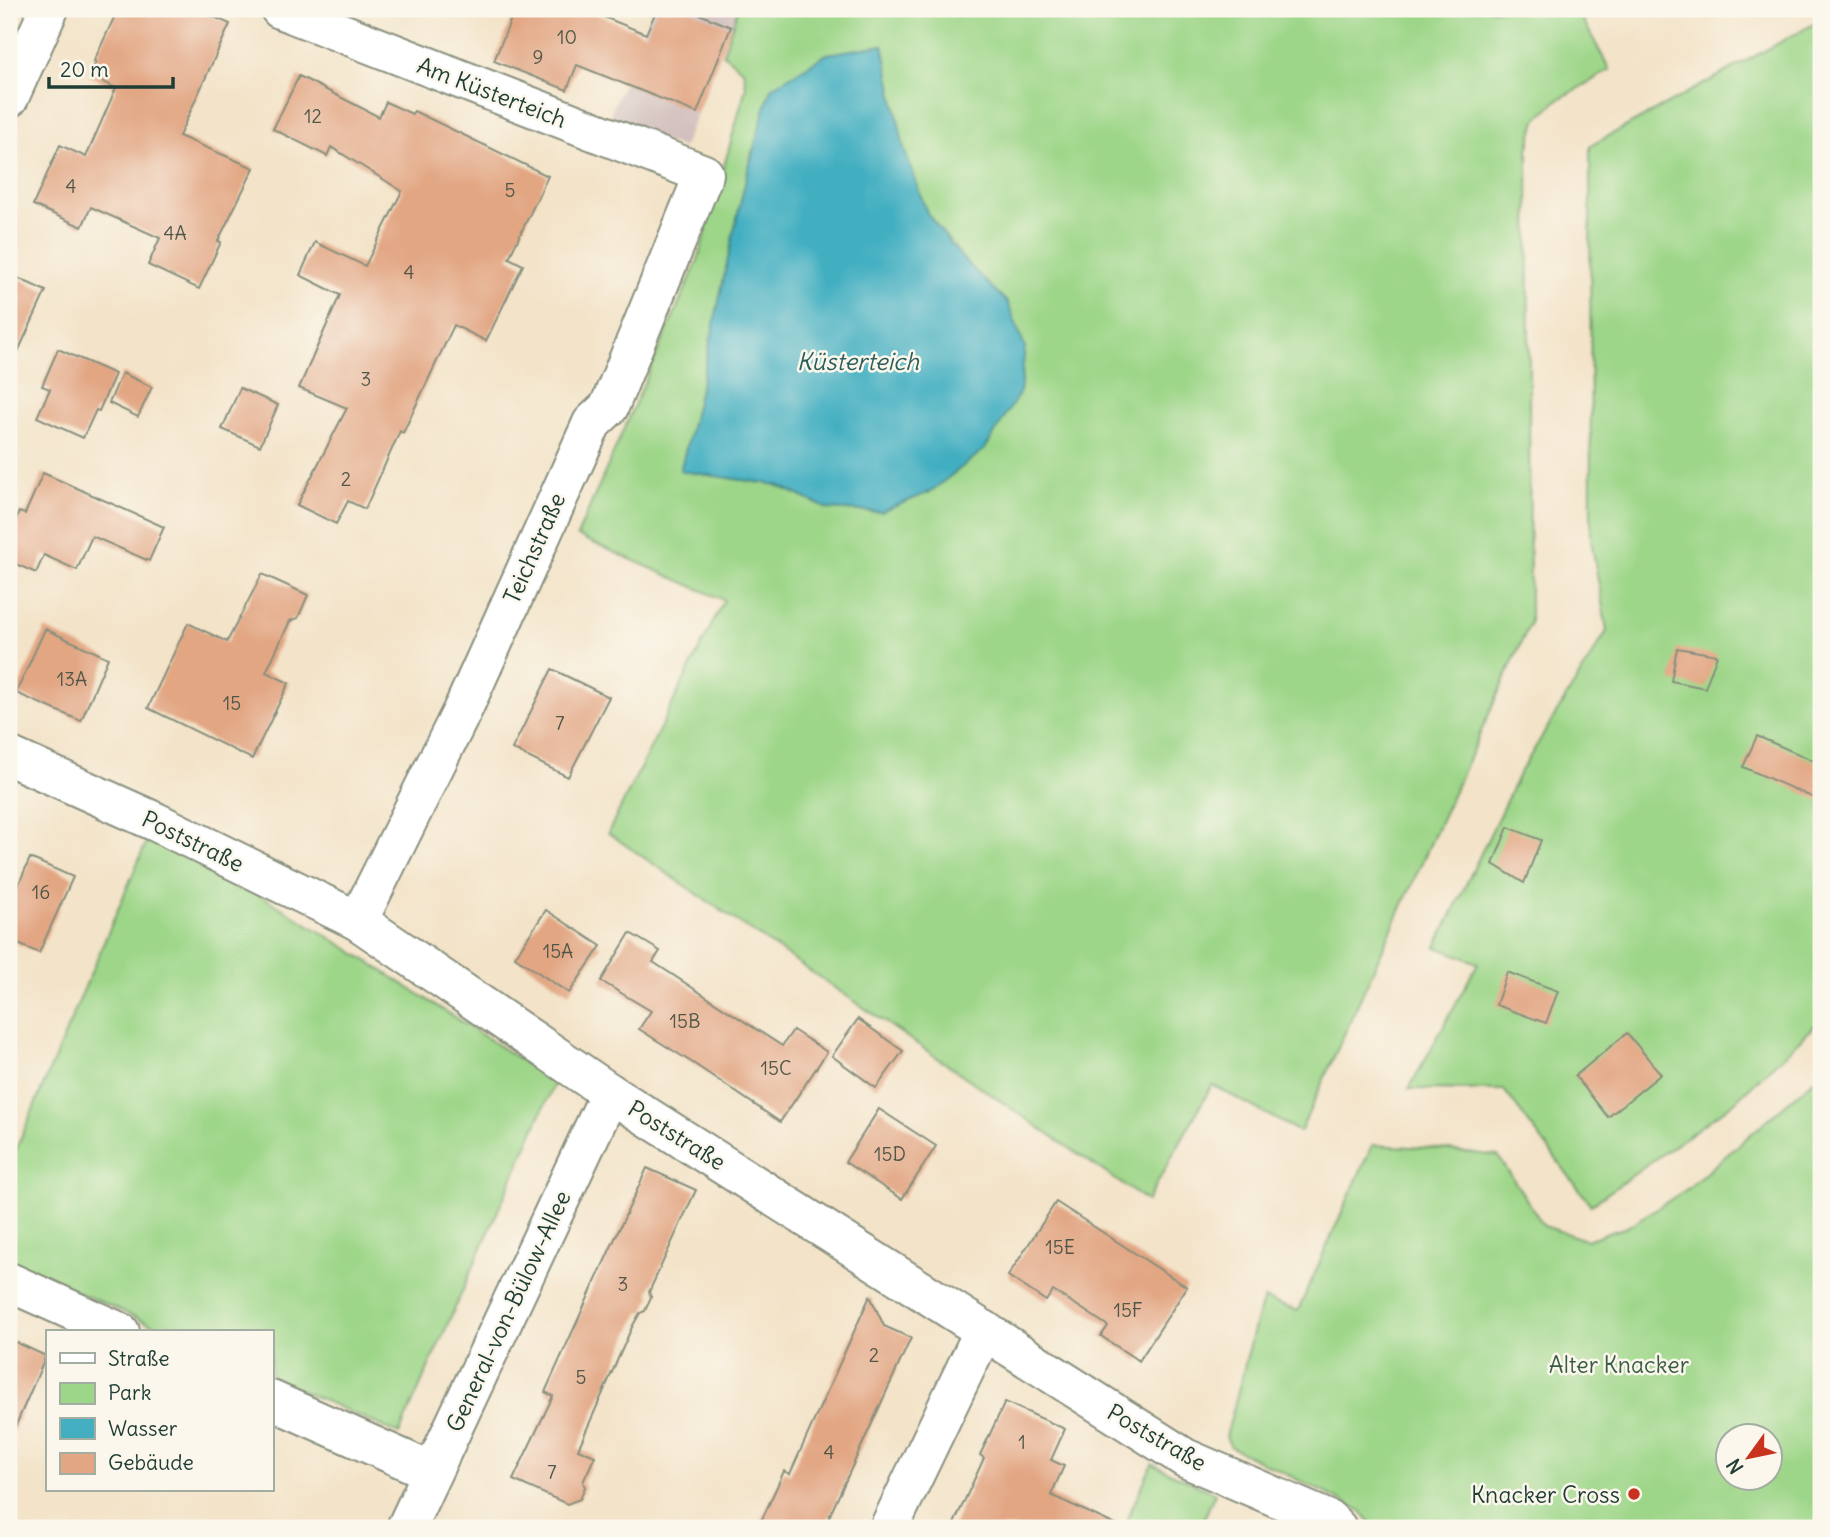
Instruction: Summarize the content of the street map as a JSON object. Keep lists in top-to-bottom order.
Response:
{
  "streets": {
    "street": [
      "Am Küsterteich",
      "Teichstraße",
      "Poststraße",
      "General-von-Bülow-Allee"
    ]
  },
  "crossings": [
    ["Am Küsterteich", "Teichstraße"],
    ["Teichstraße", "Poststraße"],
    ["Poststraße", "General-von-Bülow-Allee"]
  ],
  "water": ["Küsterteich"],
  "parks": ["Alter Knacker"],
  "places": ["Knacker Cross"],
  "house_numbers": [
    "10",
    "9",
    "12",
    "4",
    "5",
    "4A",
    "4",
    "3",
    "2",
    "13A",
    "15",
    "7",
    "16",
    "15A",
    "15B",
    "15C",
    "15D",
    "15E",
    "3",
    "15F",
    "2",
    "5",
    "1",
    "4",
    "7"
  ],
  "legend": [
    "Straße",
    "Park",
    "Wasser",
    "Gebäude"
  ],
  "scale_bar": "20 m",
  "north": "bottom left"
}
